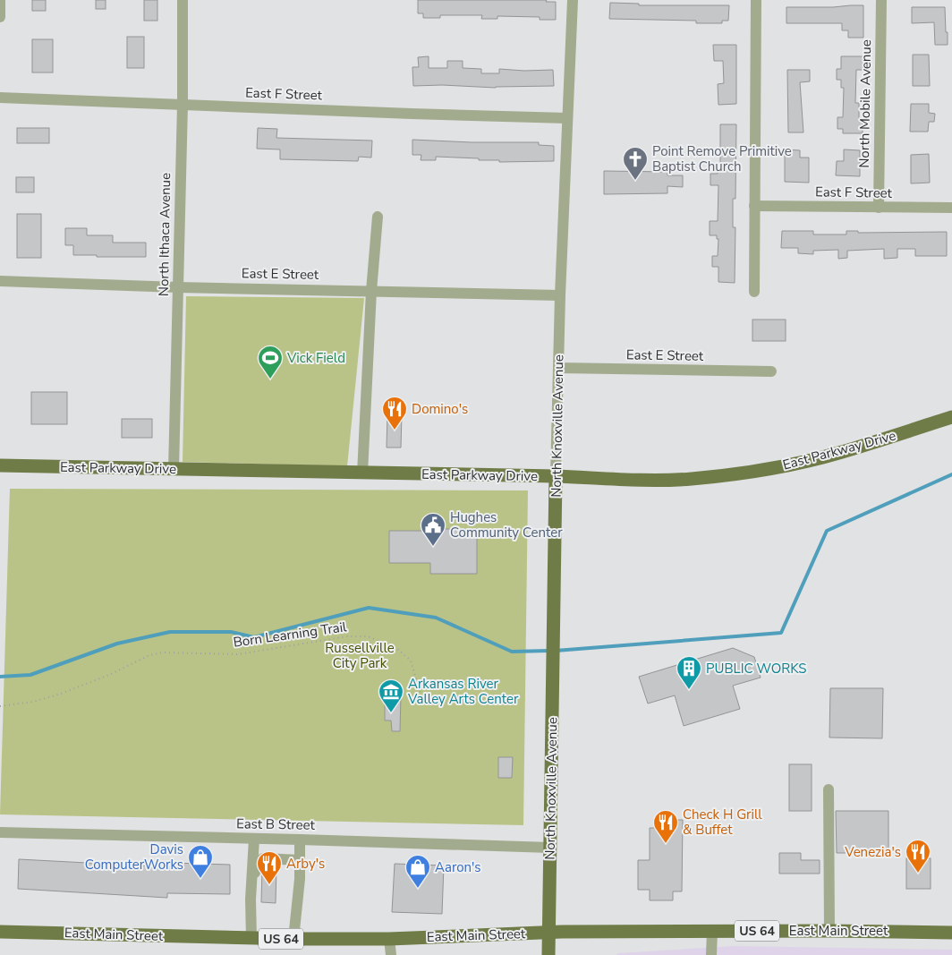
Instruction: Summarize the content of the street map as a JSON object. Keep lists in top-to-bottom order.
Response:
{
  "streets": {
    "main road": [
      "North Knoxville Avenue",
      "East Parkway Drive",
      "US 64",
      "East Main Street"
    ],
    "street": [
      "East F Street",
      "North Mobile Avenue",
      "North Ithaca Avenue",
      "East E Street",
      "East B Street"
    ],
    "path": ["Born Learning Trail"]
  },
  "crossings": [
    ["East F Street", "North Mobile Avenue"],
    ["East F Street", "North Ithaca Avenue"],
    ["East F Street", "North Knoxville Avenue"],
    ["North Ithaca Avenue", "East E Street"],
    ["North Ithaca Avenue", "East Parkway Drive"],
    ["East E Street", "North Knoxville Avenue"],
    ["North Knoxville Avenue", "East Parkway Drive"],
    ["North Knoxville Avenue", "East B Street"],
    ["North Knoxville Avenue", "East Main Street"]
  ],
  "parks": ["Russellville City Park"],
  "places": {
    "church": ["Point Remove Primitive Baptist Church"],
    "sports": ["Vick Field"],
    "restaurant": [
      "Domino's",
      "Check H Grill & Buffet",
      "Venezia's",
      "Arby's"
    ],
    "public building": ["Hughes Community Center"],
    "building": ["PUBLIC WORKS"],
    "museum": ["Arkansas River Valley Arts Center"],
    "shop": ["Davis ComputerWorks", "Aaron's"]
  }
}
